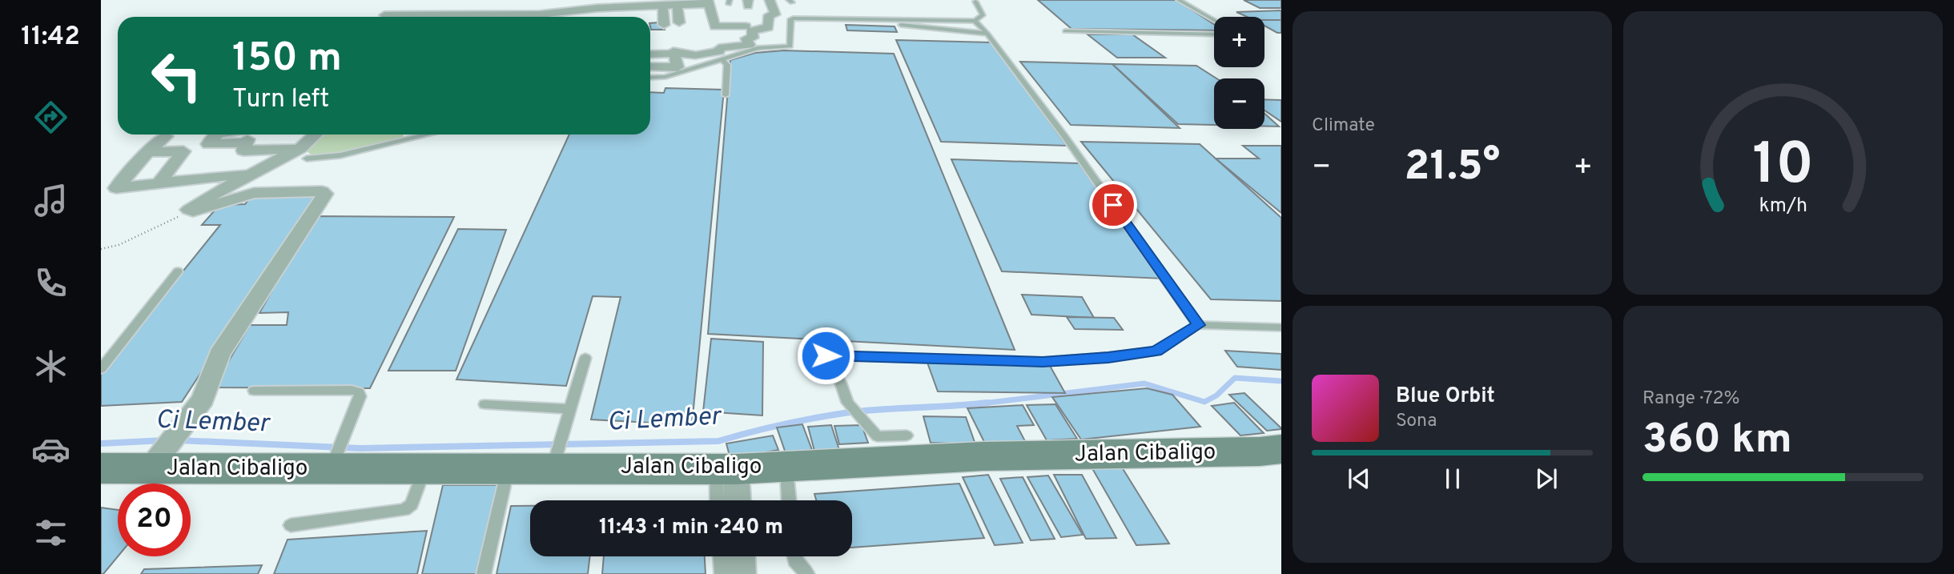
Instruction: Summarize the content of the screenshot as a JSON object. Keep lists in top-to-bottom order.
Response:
{
  "streets": {
    "main road": ["Jalan Cibaligo"]
  },
  "water": ["Ci Lember"],
  "page": {
    "tabs": "11:42",
    "tile": [
      "Climate",
      ["Range · 72%", "360 km"]
    ],
    "map_buttons": ["+", "−"],
    "turn": ["150 m", "Turn left"],
    "heat": ["−", "21.5°", "+"],
    "song": ["Blue Orbit", "Sona"],
    "limit": "20",
    "trip": "11:43 · 1 min · 240 m",
    "gauge": ["10", "km/h"]
  }
}
